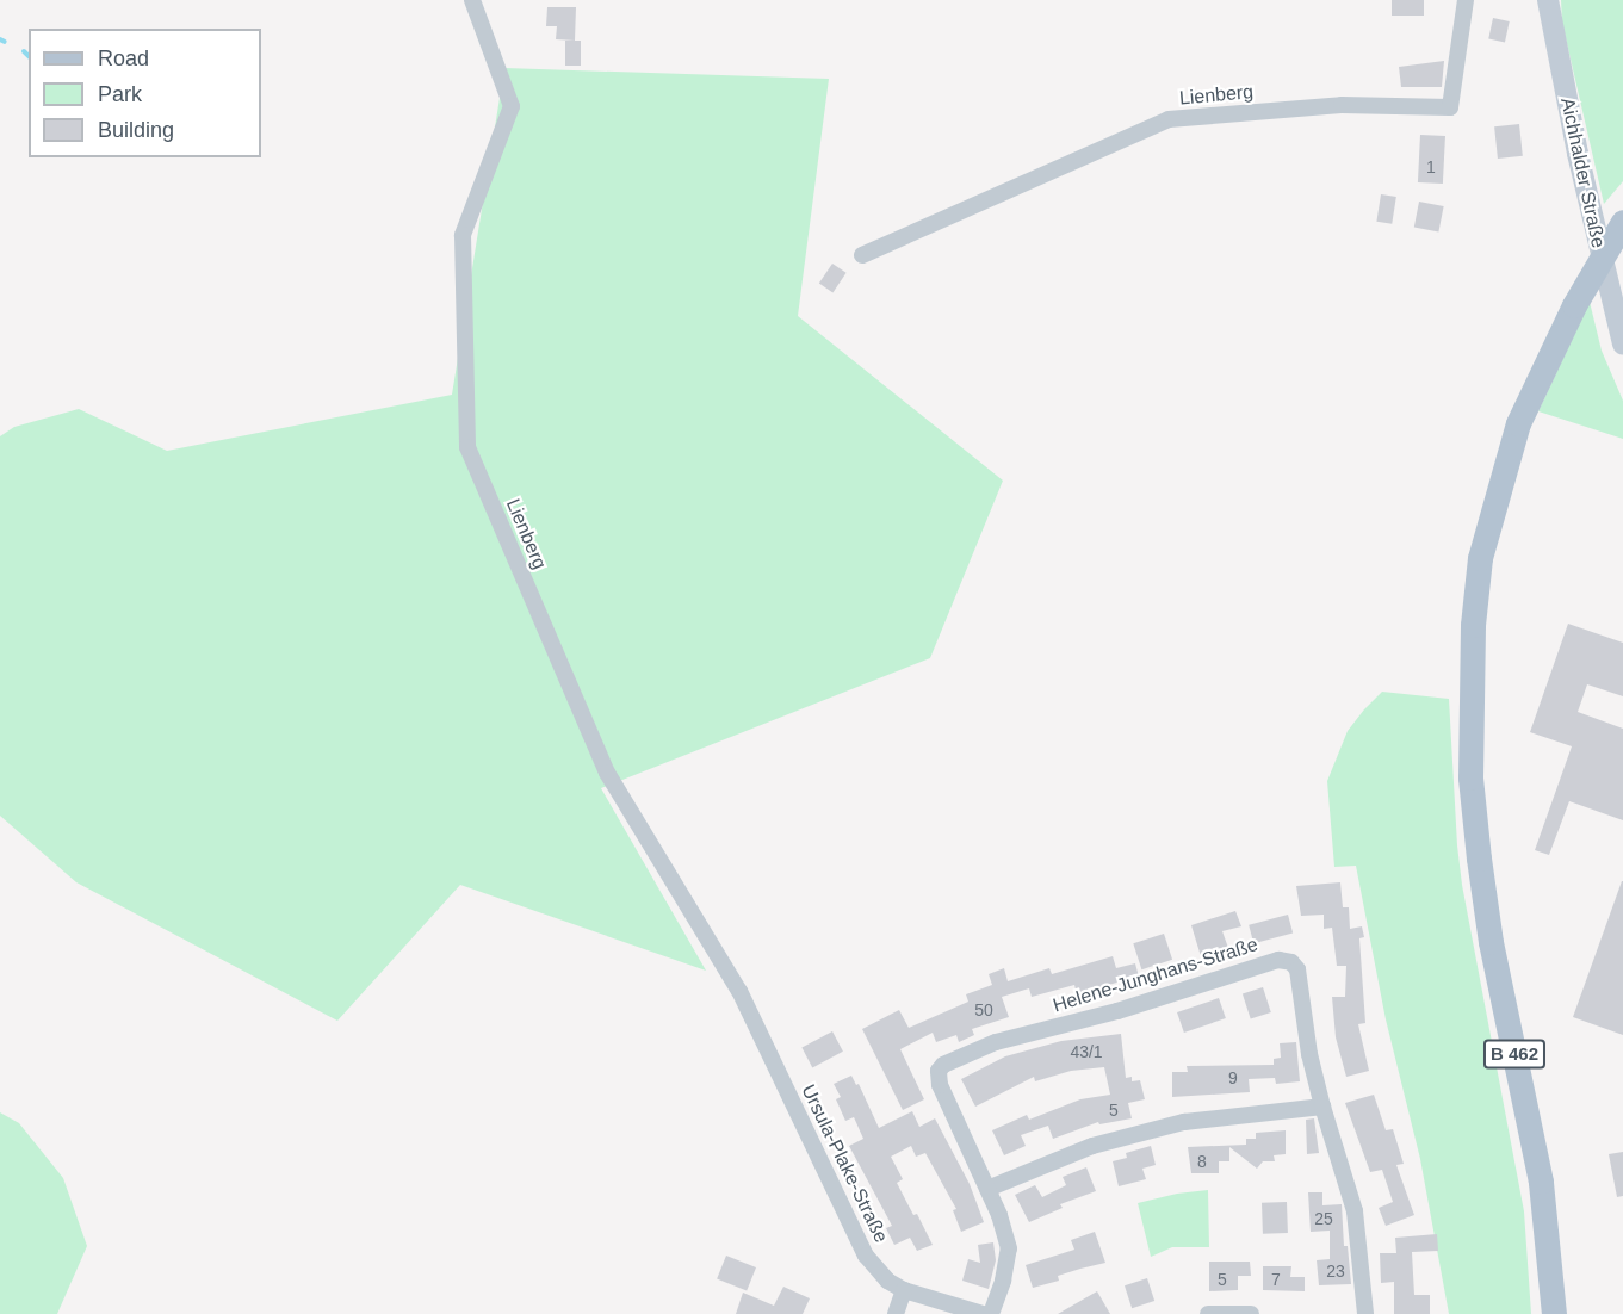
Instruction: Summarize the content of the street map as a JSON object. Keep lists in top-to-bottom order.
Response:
{
  "streets": {
    "main road": ["B 462"],
    "street": [
      "Lienberg",
      "Aichhalder Straße",
      "Helene-Junghans-Straße",
      "Ursula-Plake-Straße"
    ]
  },
  "crossings": [
    ["Lienberg", "Ursula-Plake-Straße"]
  ],
  "house_numbers": [
    "1",
    "50",
    "43/1",
    "9",
    "5",
    "8",
    "25",
    "23",
    "5",
    "7"
  ],
  "legend": ["Road", "Park", "Building"]
}
